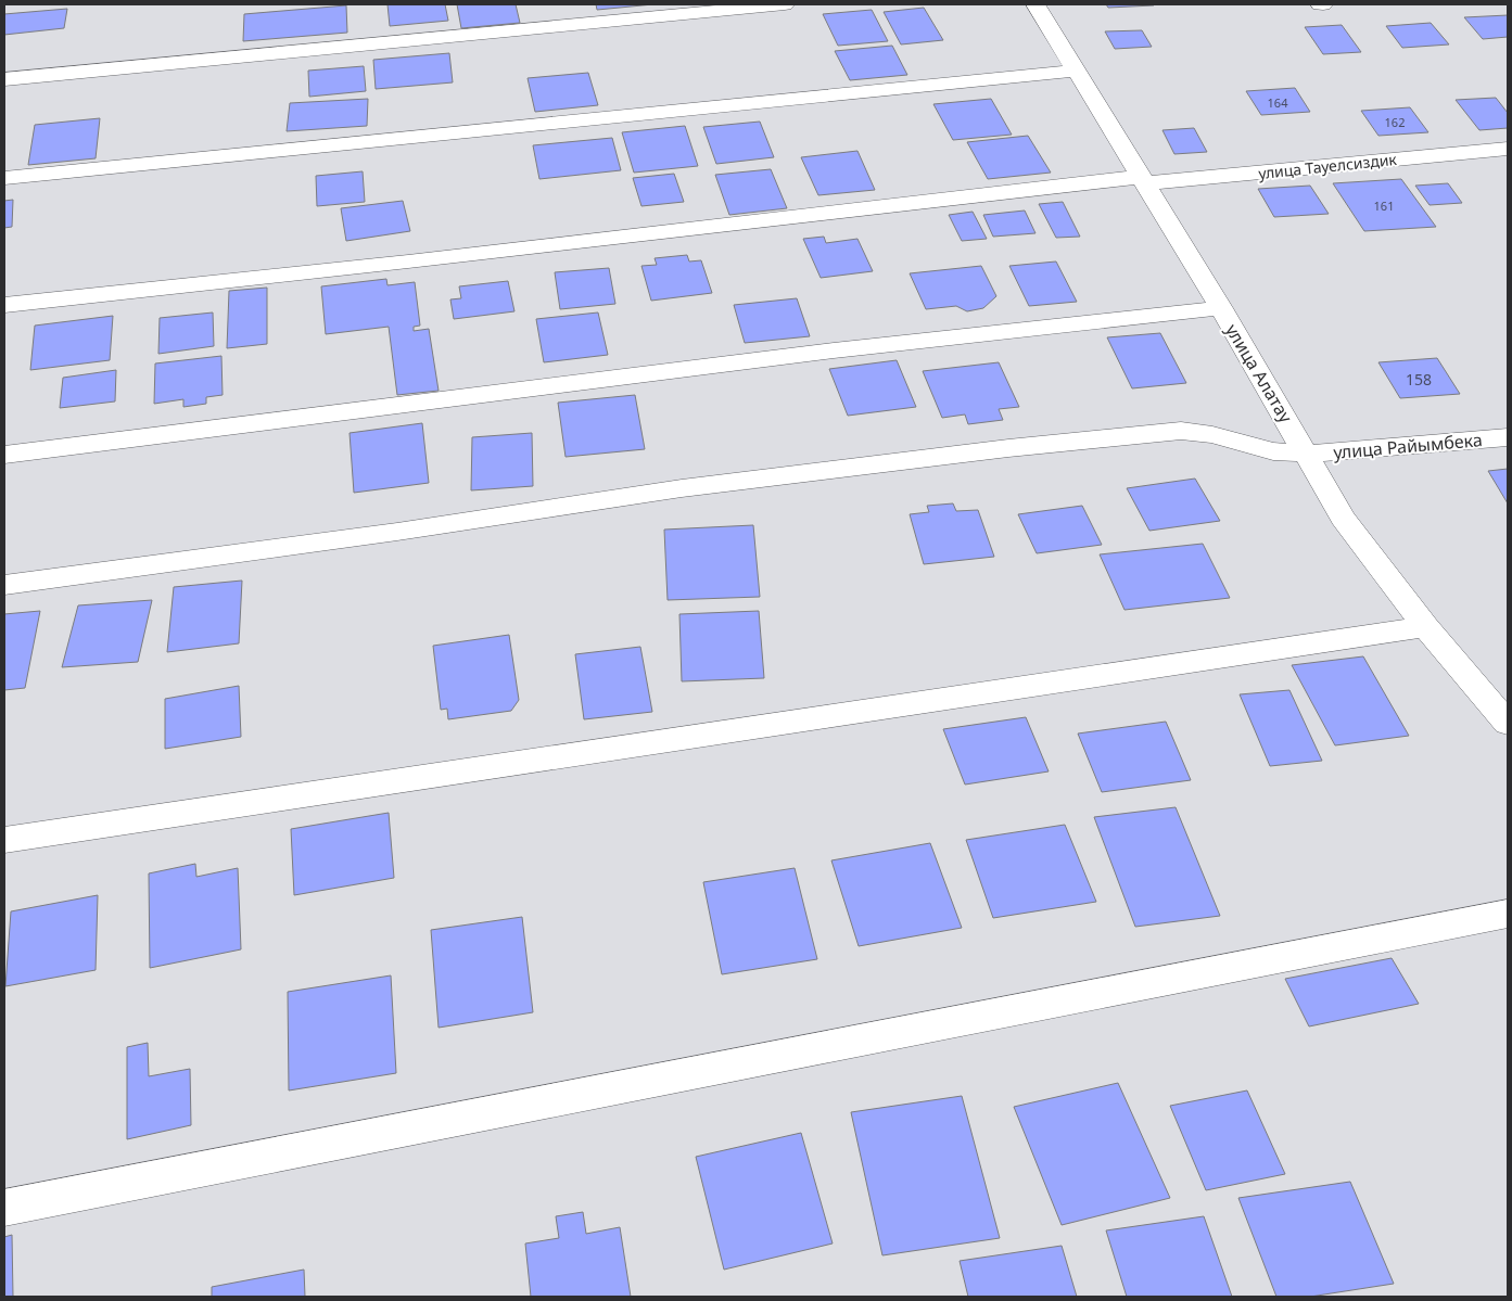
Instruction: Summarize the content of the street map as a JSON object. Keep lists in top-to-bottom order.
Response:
{
  "streets": {
    "street": ["улица Тауелсиздик", "улица Алатау", "улица Райымбека"]
  },
  "crossings": [
    ["улица Тауелсиздик", "улица Алатау"],
    ["улица Алатау", "улица Райымбека"]
  ],
  "house_numbers": [
    "164",
    "162",
    "161",
    "158"
  ]
}
